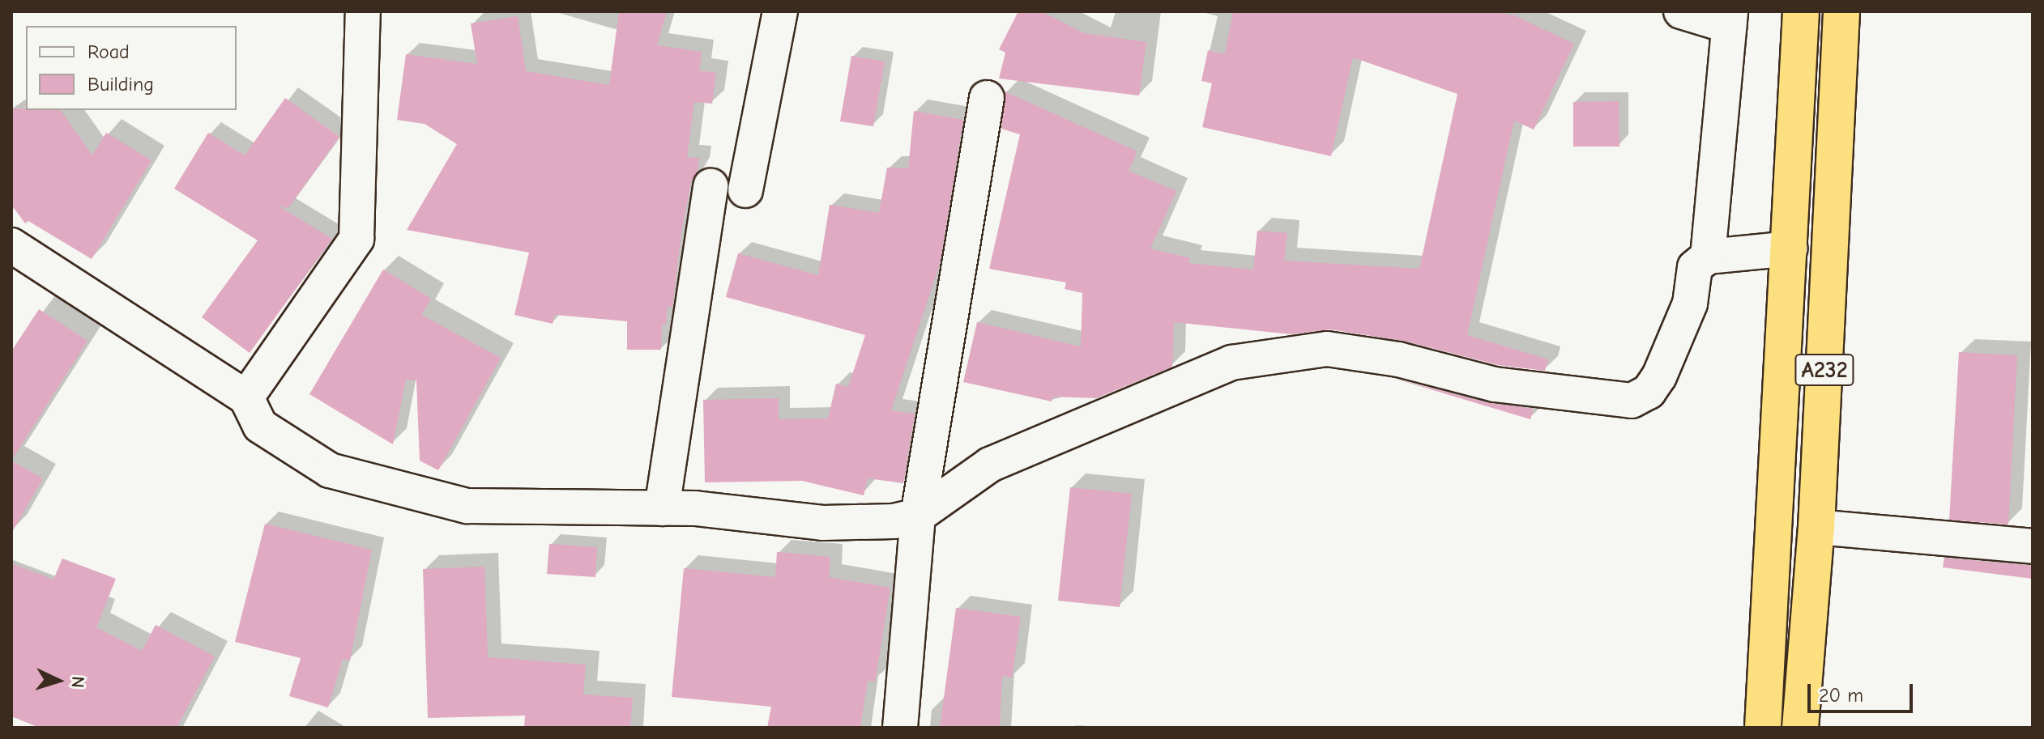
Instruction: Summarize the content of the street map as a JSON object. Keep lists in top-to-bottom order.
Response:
{
  "streets": {
    "highway": ["A232"]
  },
  "legend": ["Road", "Building"],
  "scale_bar": "20 m",
  "north": "right"
}
